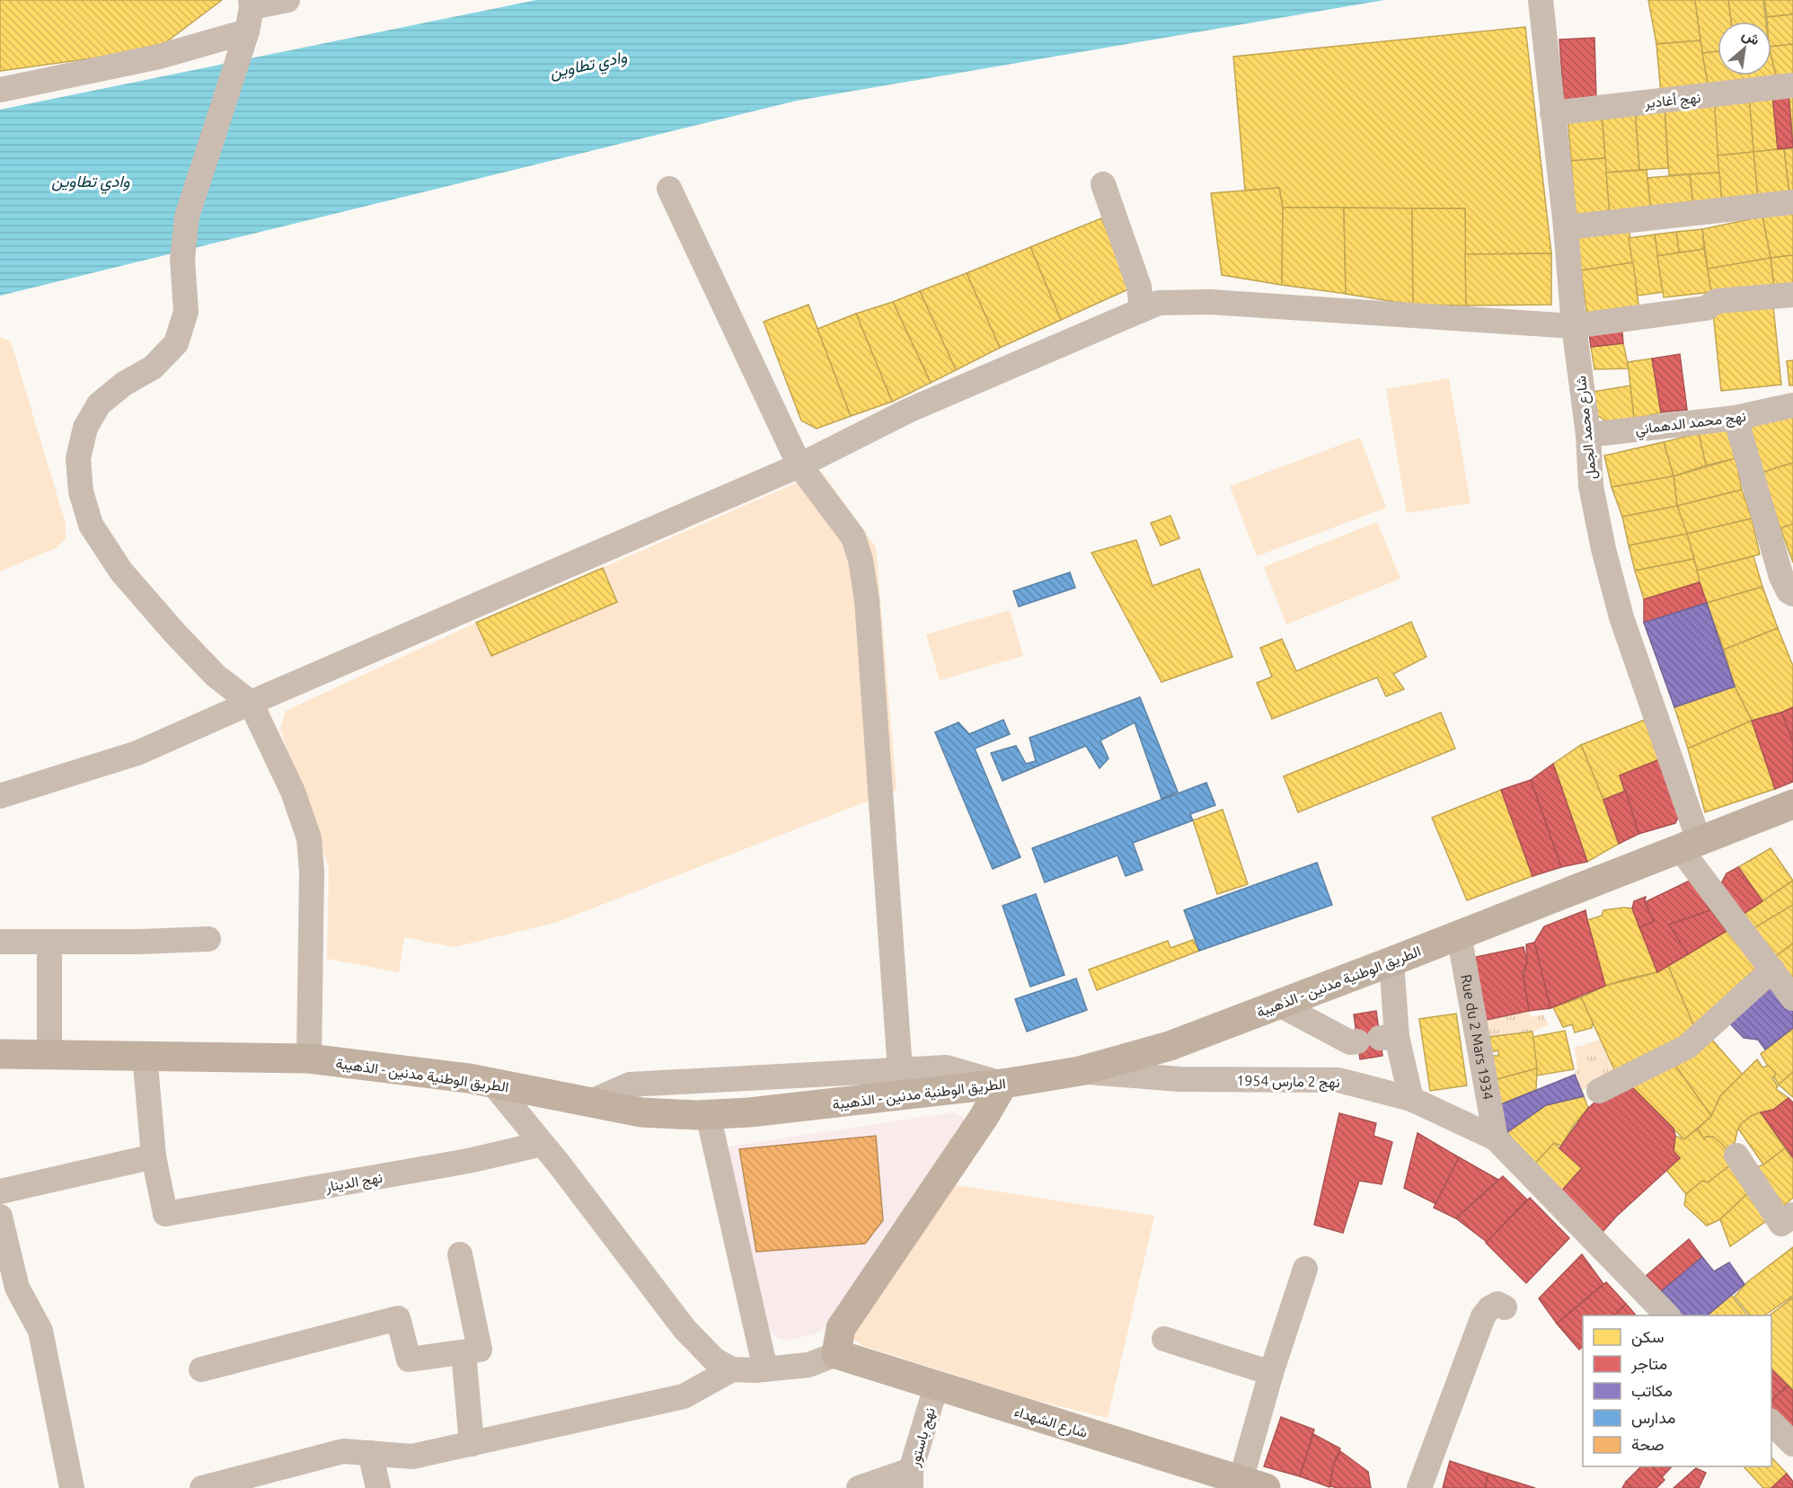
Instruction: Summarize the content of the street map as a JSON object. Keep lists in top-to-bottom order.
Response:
{
  "streets": {
    "main road": ["الطريق الوطنية مدنين - الذهيبة", "شارع الشهداء"],
    "street": [
      "نهج أغادير",
      "نهج محمد الدهماني",
      "شارع محمد الجمل",
      "Rue du 2 Mars 1934",
      "نهج 2 مارس 1954",
      "نهج الدينار",
      "نهج باستور"
    ]
  },
  "crossings": [
    ["نهج أغادير", "شارع محمد الجمل"],
    ["نهج محمد الدهماني", "شارع محمد الجمل"],
    ["شارع محمد الجمل", "الطريق الوطنية مدنين - الذهيبة"],
    ["الطريق الوطنية مدنين - الذهيبة", "Rue du 2 Mars 1934"],
    ["الطريق الوطنية مدنين - الذهيبة", "نهج 2 مارس 1954"],
    ["Rue du 2 Mars 1934", "نهج 2 مارس 1954"],
    ["شارع الشهداء", "نهج باستور"]
  ],
  "water": ["وادي تطاوين"],
  "legend": [
    "سكن",
    "متاجر",
    "مكاتب",
    "مدارس",
    "صحة"
  ],
  "north": "top right"
}
